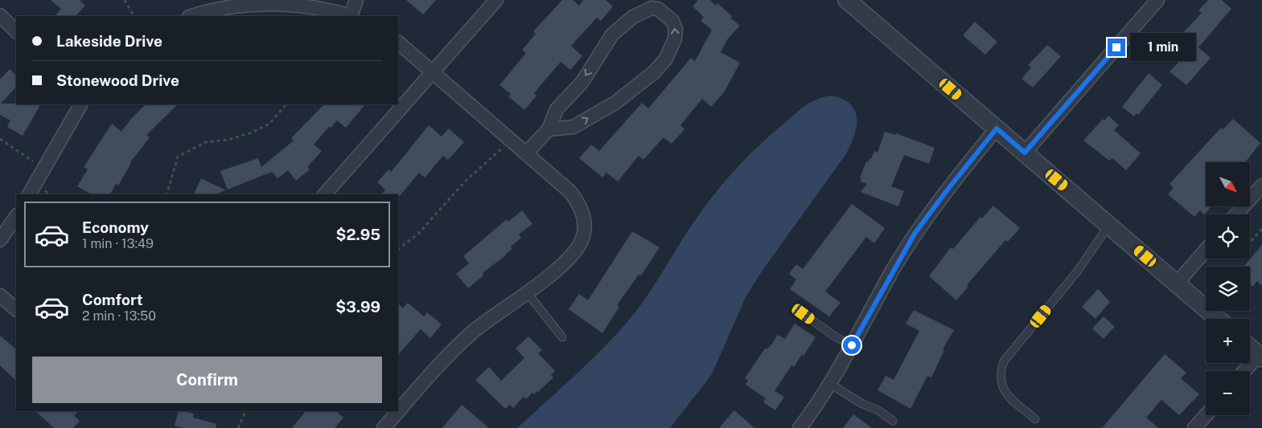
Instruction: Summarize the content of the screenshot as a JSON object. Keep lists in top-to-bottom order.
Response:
{
  "north": "bottom right",
  "page": {
    "banner": ["Lakeside Drive", "Stonewood Drive"],
    "bubble": "1 min",
    "map_buttons": ["+", "−"],
    "list": [
      {
        "name": "Economy",
        "note": "1 min · 13:49",
        "value": "$2.95"
      },
      {
        "name": "Comfort",
        "note": "2 min · 13:50",
        "value": "$3.99"
      }
    ],
    "buttons": "Confirm"
  }
}
